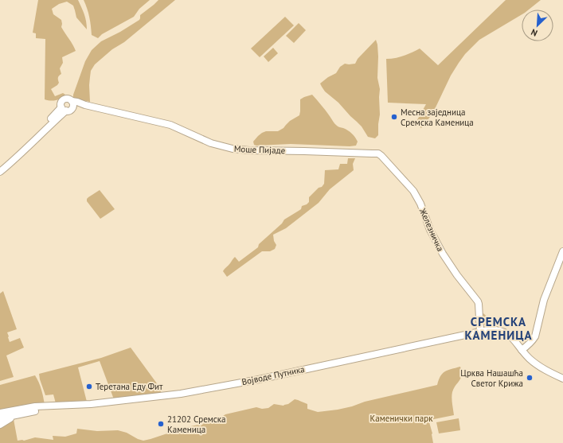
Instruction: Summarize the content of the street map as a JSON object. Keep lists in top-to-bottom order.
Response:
{
  "streets": {
    "street": ["Моше Пијаде", "Железничка", "Војводе Путника"]
  },
  "crossings": [
    ["Моше Пијаде", "Железничка"],
    ["Железничка", "Војводе Путника"]
  ],
  "districts": ["СРЕМСКА КАМЕНИЦА"],
  "parks": ["Каменички парк"],
  "places": [
    "Месна заједница Сремска Каменица",
    "Црква Нашашћа Светог Крижа",
    "Теретана Еду Фит",
    "21202 Сремска Каменица"
  ],
  "north": "bottom left"
}
